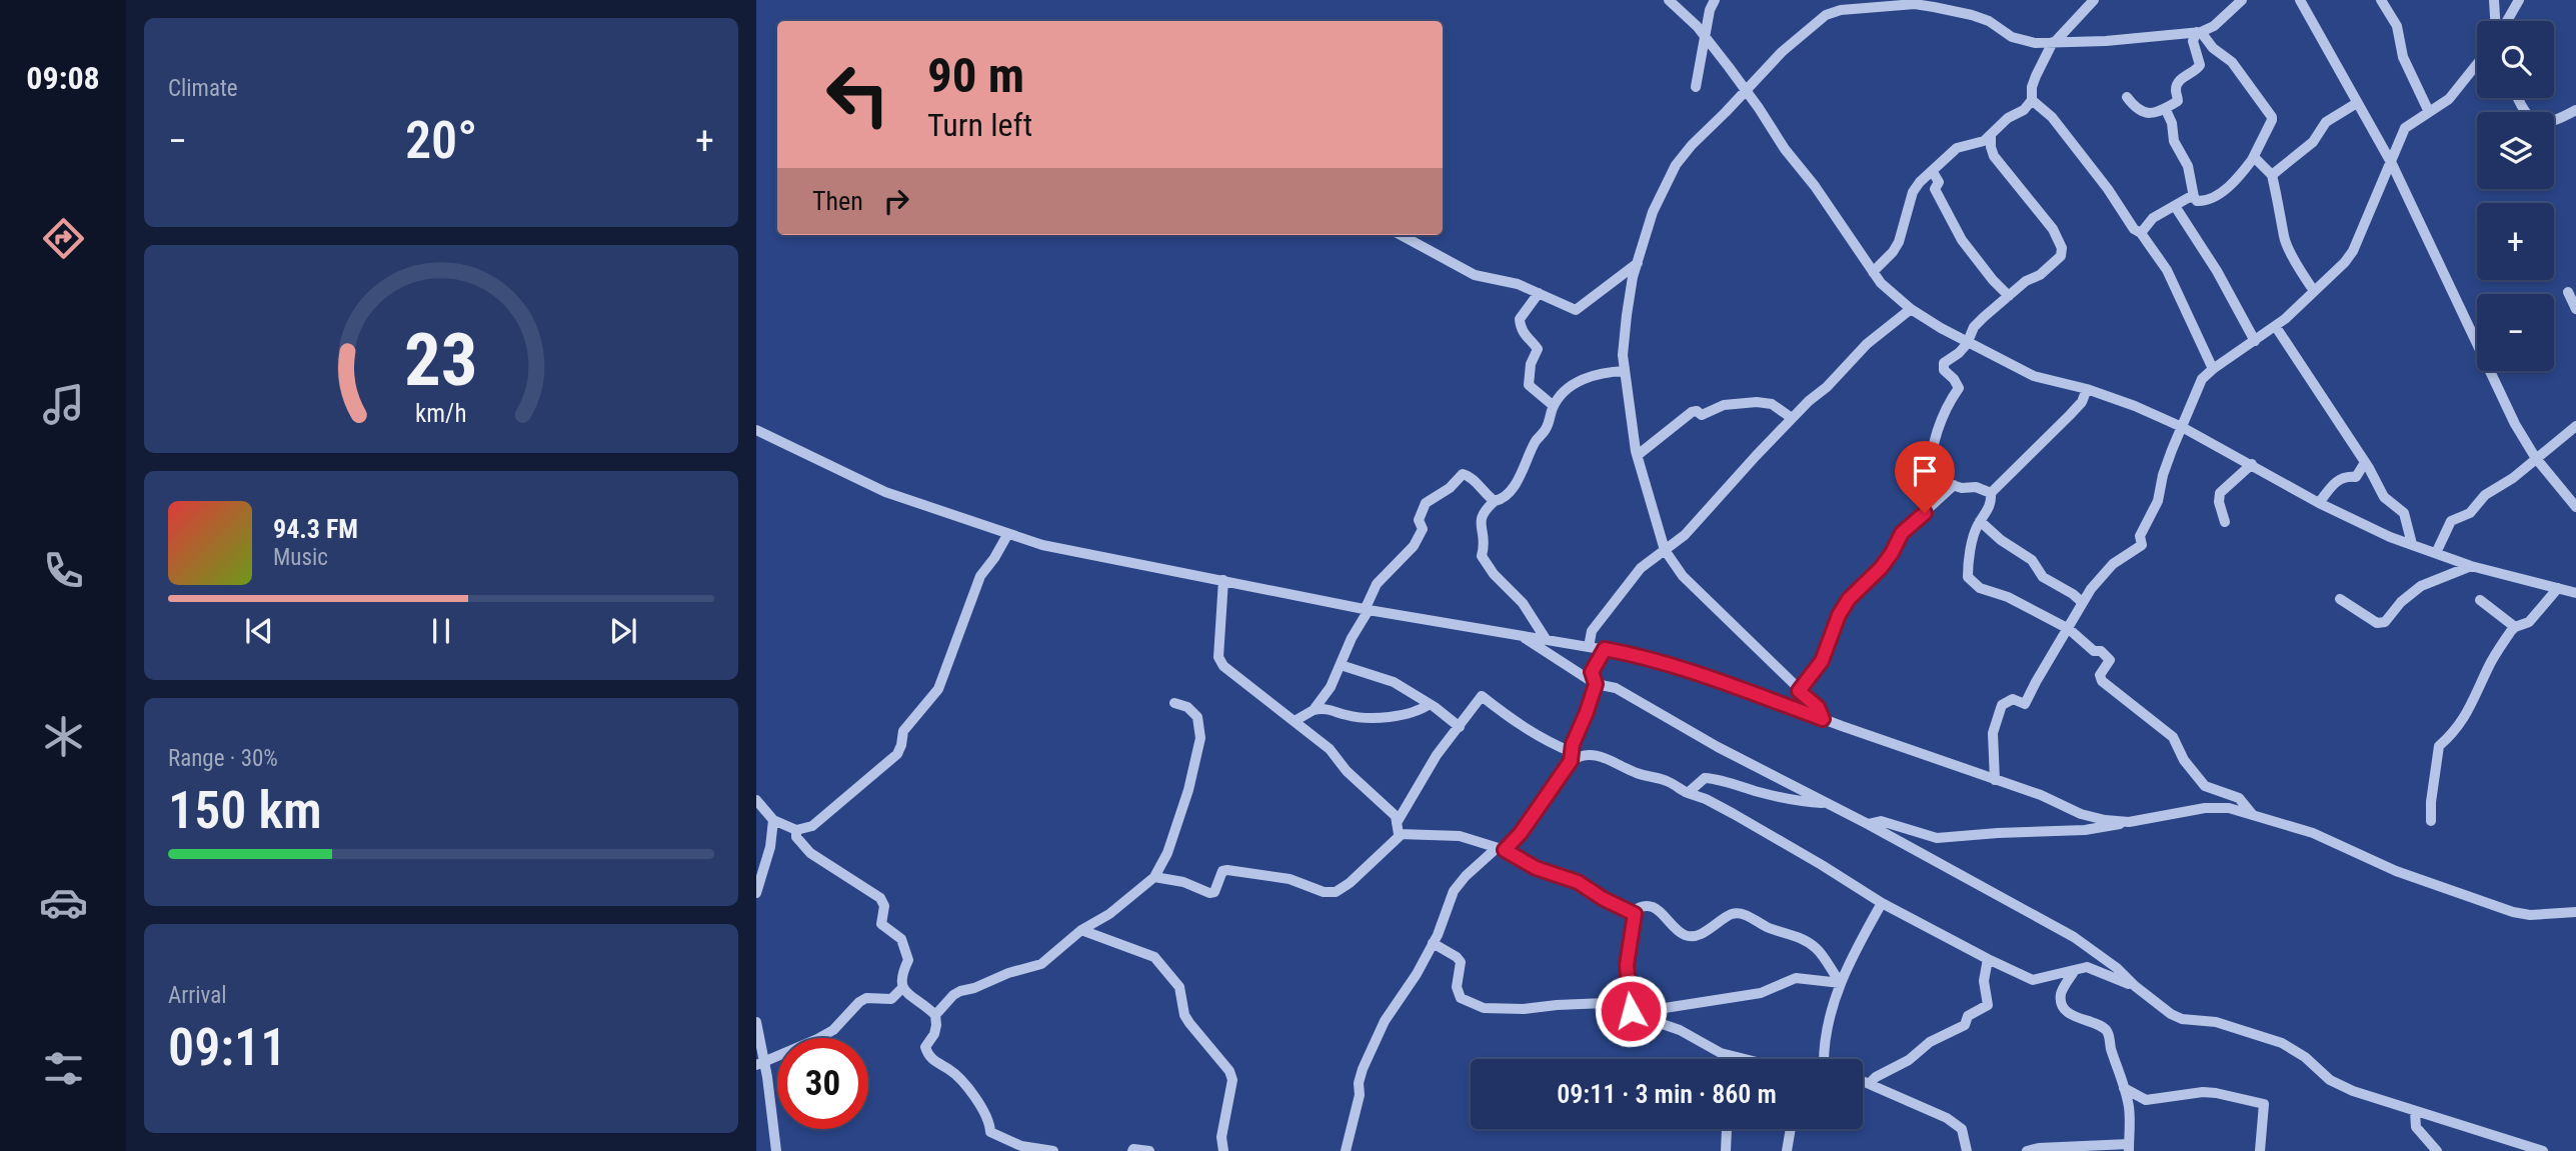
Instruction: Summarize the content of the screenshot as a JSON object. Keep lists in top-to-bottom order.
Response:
{
  "page": {
    "tabs": "09:08",
    "tile": [
      "Climate",
      ["Range · 30%", "150 km"],
      ["Arrival", "09:11"]
    ],
    "map_buttons": ["+", "−"],
    "turn": ["90 m", "Turn left"],
    "heat": ["−", "20°", "+"],
    "then": "Then",
    "song": ["94.3 FM", "Music"],
    "limit": "30",
    "trip": "09:11 · 3 min · 860 m",
    "gauge": ["23", "km/h"]
  }
}
